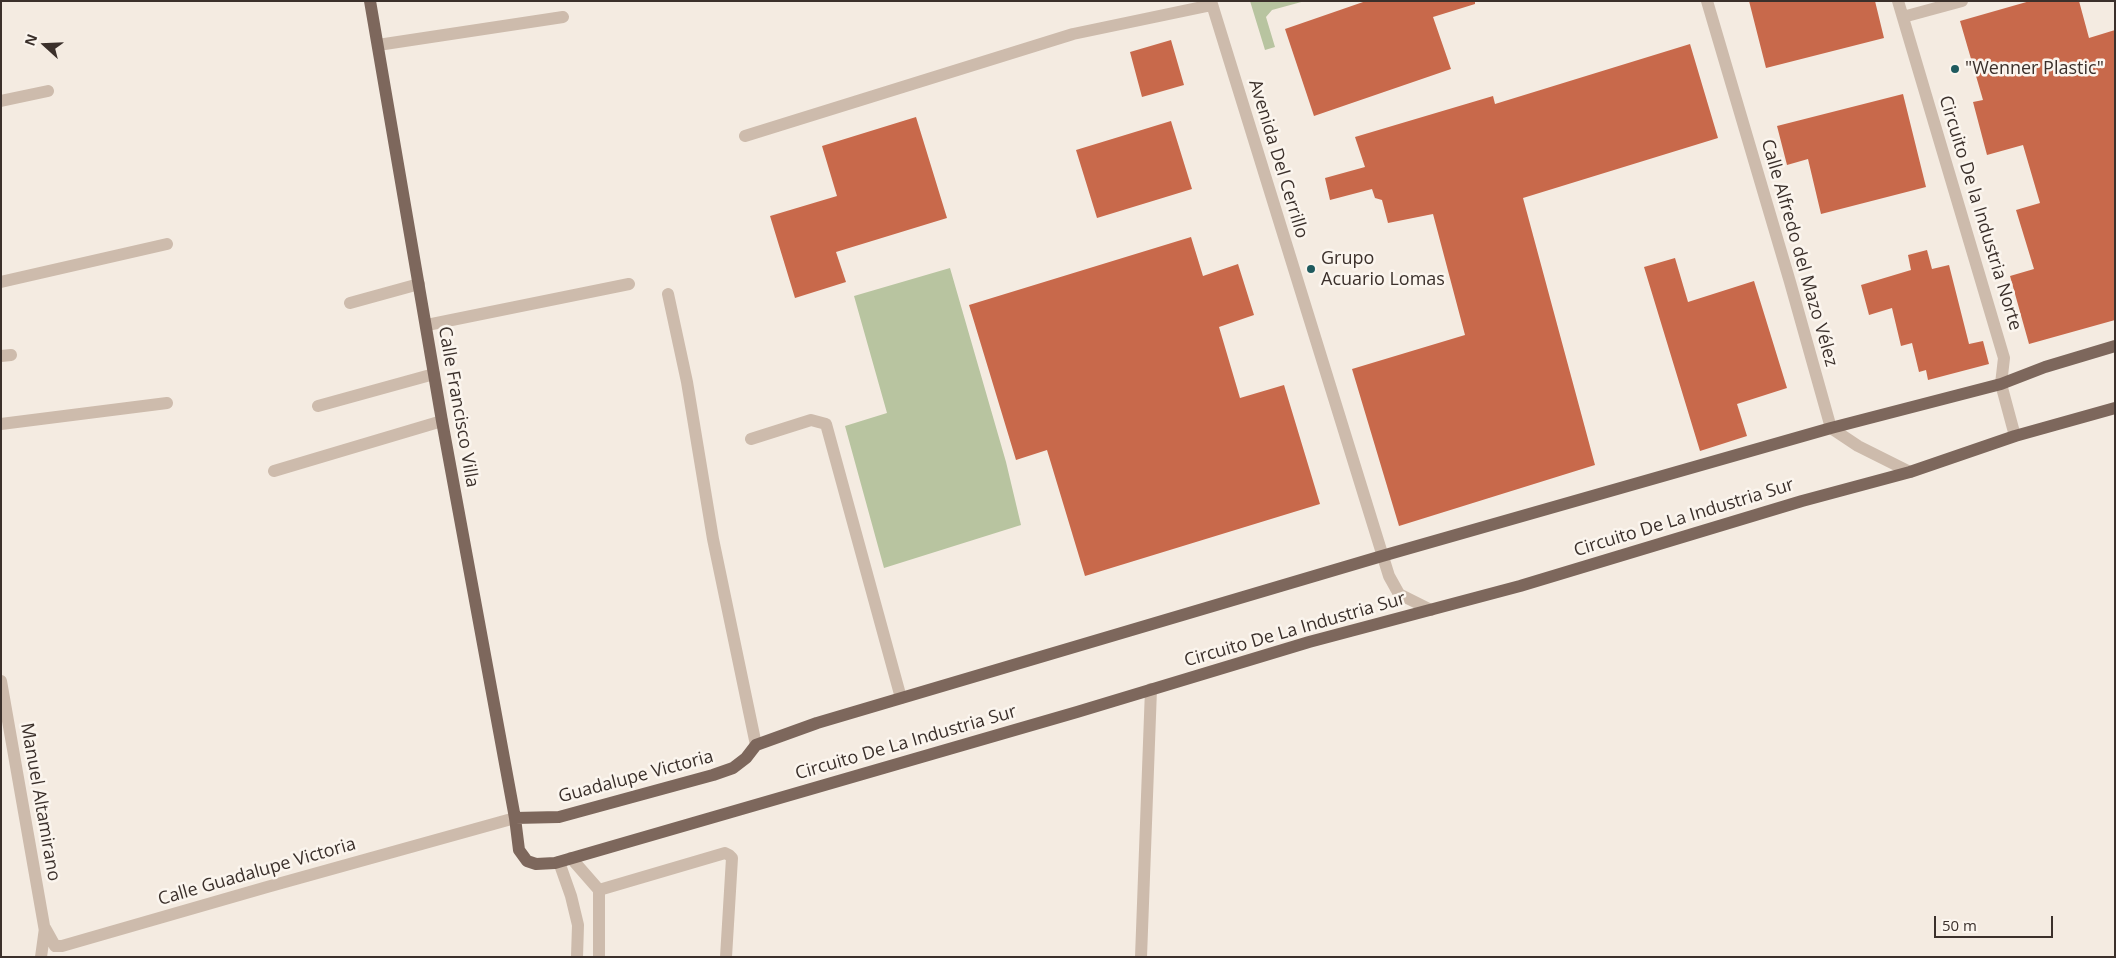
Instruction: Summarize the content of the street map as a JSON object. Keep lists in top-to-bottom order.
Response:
{
  "streets": {
    "main road": ["Calle Francisco Villa", "Circuito De La Industria Sur", "Guadalupe Victoria"],
    "street": [
      "Avenida Del Cerrillo",
      "Circuito De la Industria Norte",
      "Calle Alfredo del Mazo Vélez",
      "Manuel Altamirano",
      "Calle Guadalupe Victoria"
    ]
  },
  "crossings": [
    ["Avenida Del Cerrillo", "Circuito De La Industria Sur"],
    ["Circuito De la Industria Norte", "Circuito De La Industria Sur"],
    ["Calle Francisco Villa", "Circuito De La Industria Sur"],
    ["Calle Francisco Villa", "Guadalupe Victoria"],
    ["Calle Francisco Villa", "Calle Guadalupe Victoria"],
    ["Circuito De La Industria Sur", "Guadalupe Victoria"],
    ["Circuito De La Industria Sur", "Calle Guadalupe Victoria"],
    ["Guadalupe Victoria", "Calle Guadalupe Victoria"],
    ["Manuel Altamirano", "Calle Guadalupe Victoria"]
  ],
  "places": ["\"Wenner Plastic\"", "Grupo Acuario Lomas"],
  "scale_bar": "50 m",
  "north": "left"
}
